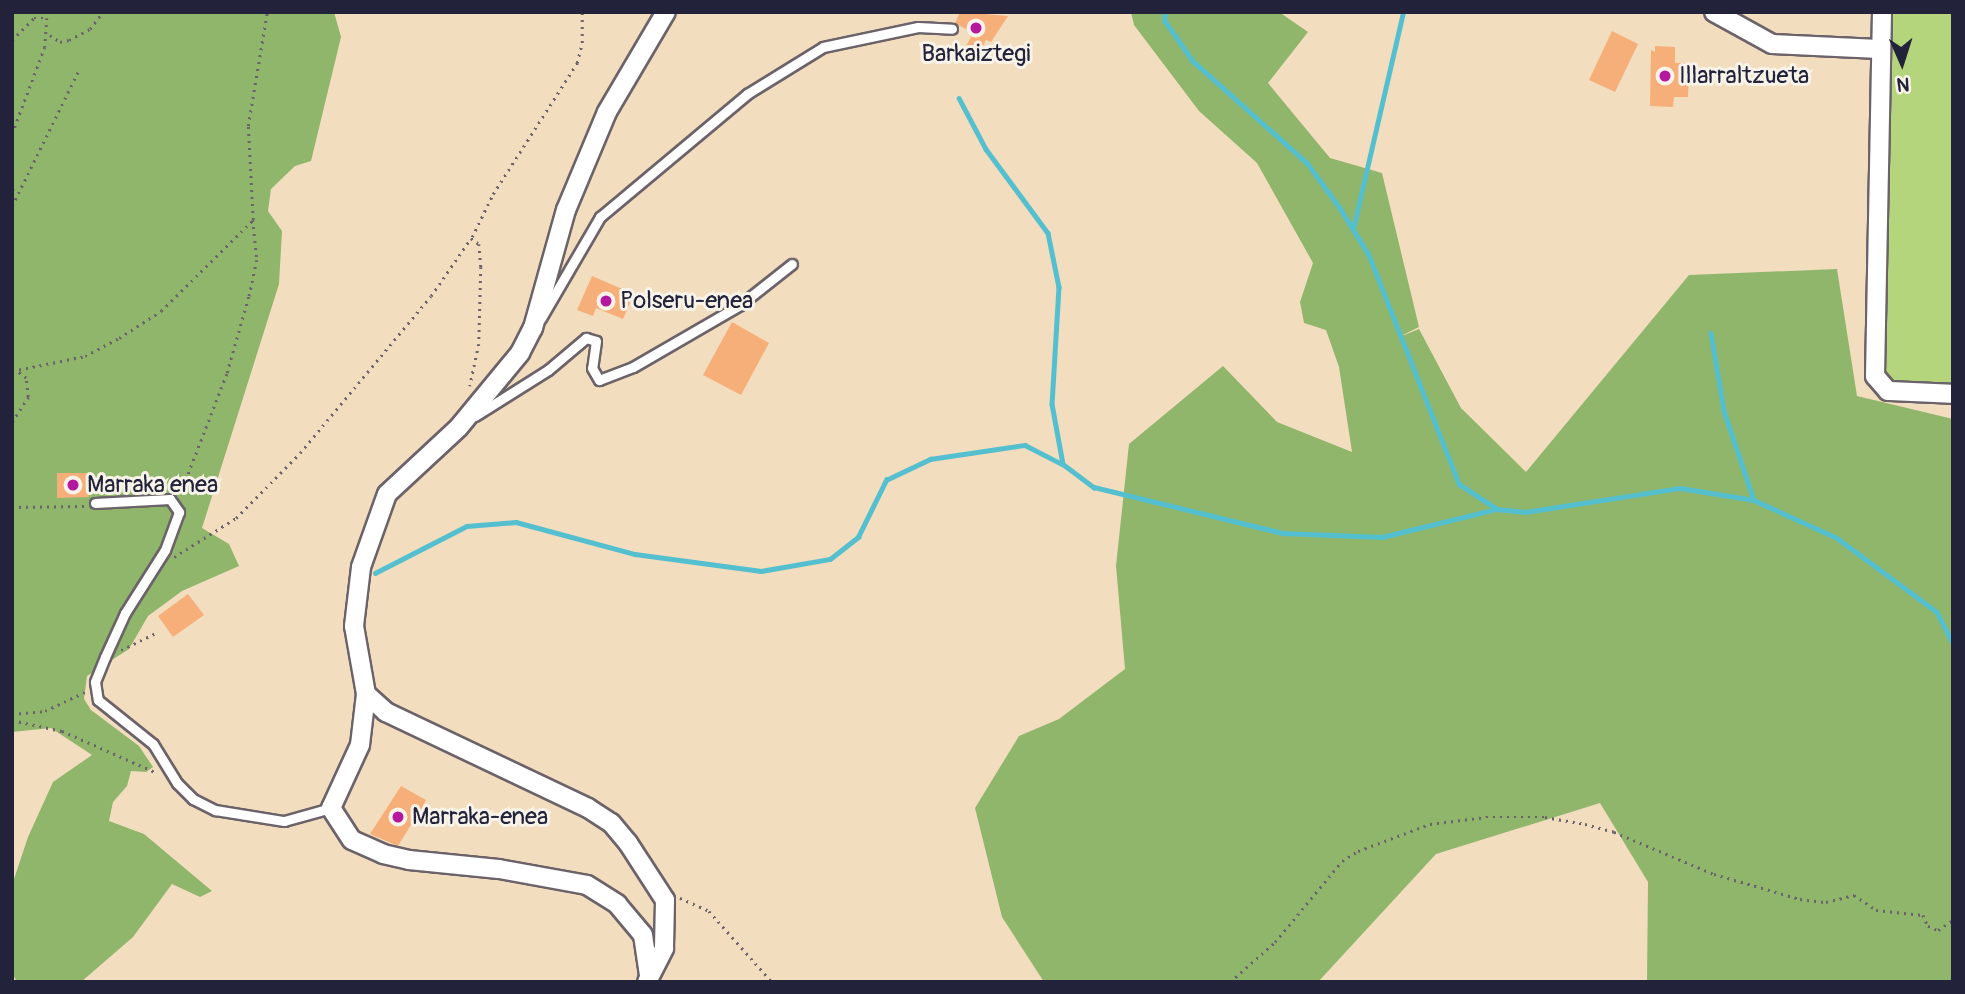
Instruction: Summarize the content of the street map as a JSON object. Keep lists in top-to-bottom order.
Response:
{
  "places": [
    "Barkaiztegi",
    "Illarraltzueta",
    "Polseru-enea",
    "Marraka enea",
    "Marraka-enea"
  ],
  "north": "bottom"
}
